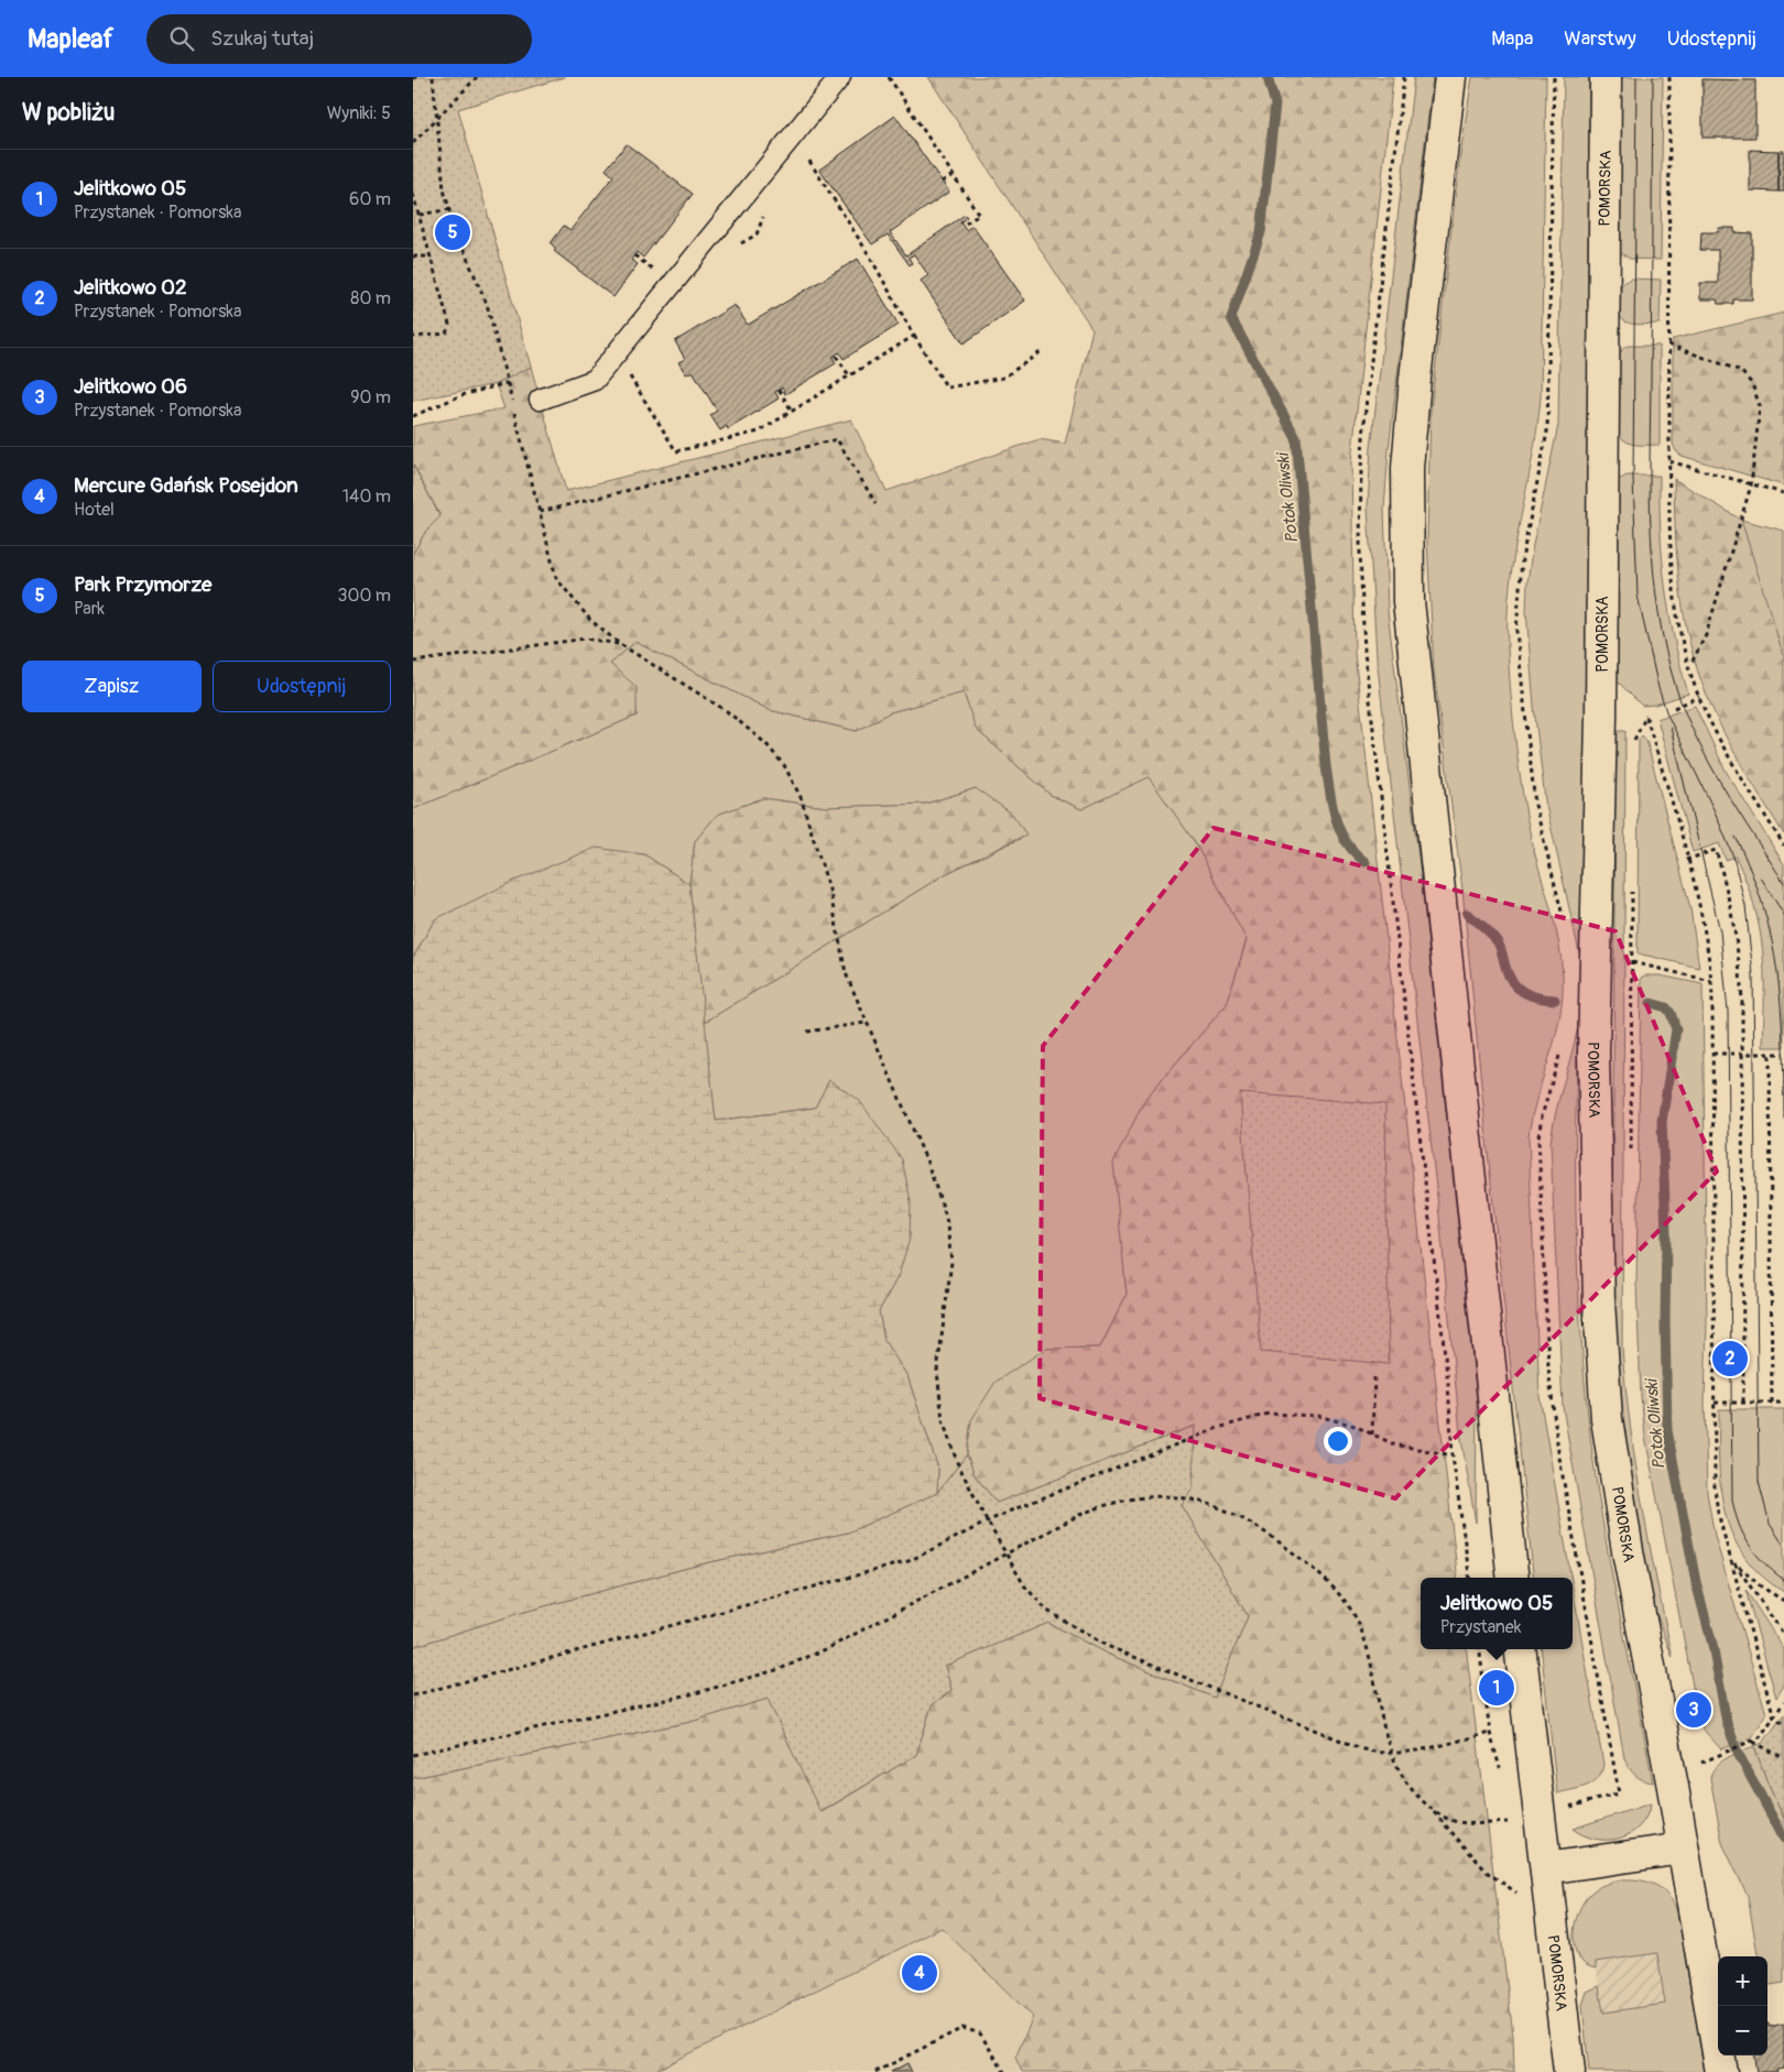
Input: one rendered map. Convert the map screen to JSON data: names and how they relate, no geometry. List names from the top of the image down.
{
  "streets": {
    "street": ["POMORSKA"]
  },
  "water": ["Potok Oliwski"],
  "page": {
    "header": "Mapleaf",
    "search": "Szukaj tutaj",
    "nav": ["Mapa", "Warstwy", "Udostępnij"],
    "heading": ["W pobliżu", "Wyniki: 5"],
    "list": [
      {
        "mark": "1",
        "name": "Jelitkowo 05",
        "note": "Przystanek · Pomorska",
        "value": "60 m"
      },
      {
        "mark": "2",
        "name": "Jelitkowo 02",
        "note": "Przystanek · Pomorska",
        "value": "80 m"
      },
      {
        "mark": "3",
        "name": "Jelitkowo 06",
        "note": "Przystanek · Pomorska",
        "value": "90 m"
      },
      {
        "mark": "4",
        "name": "Mercure Gdańsk Posejdon",
        "note": "Hotel",
        "value": "140 m"
      },
      {
        "mark": "5",
        "name": "Park Przymorze",
        "note": "Park",
        "value": "300 m"
      }
    ],
    "pins": [
      "5",
      "2",
      "1",
      "3",
      "4"
    ],
    "buttons": ["Zapisz", "Udostępnij"],
    "popup": ["Jelitkowo 05", "Przystanek"],
    "map_buttons": ["+", "−"]
  }
}
